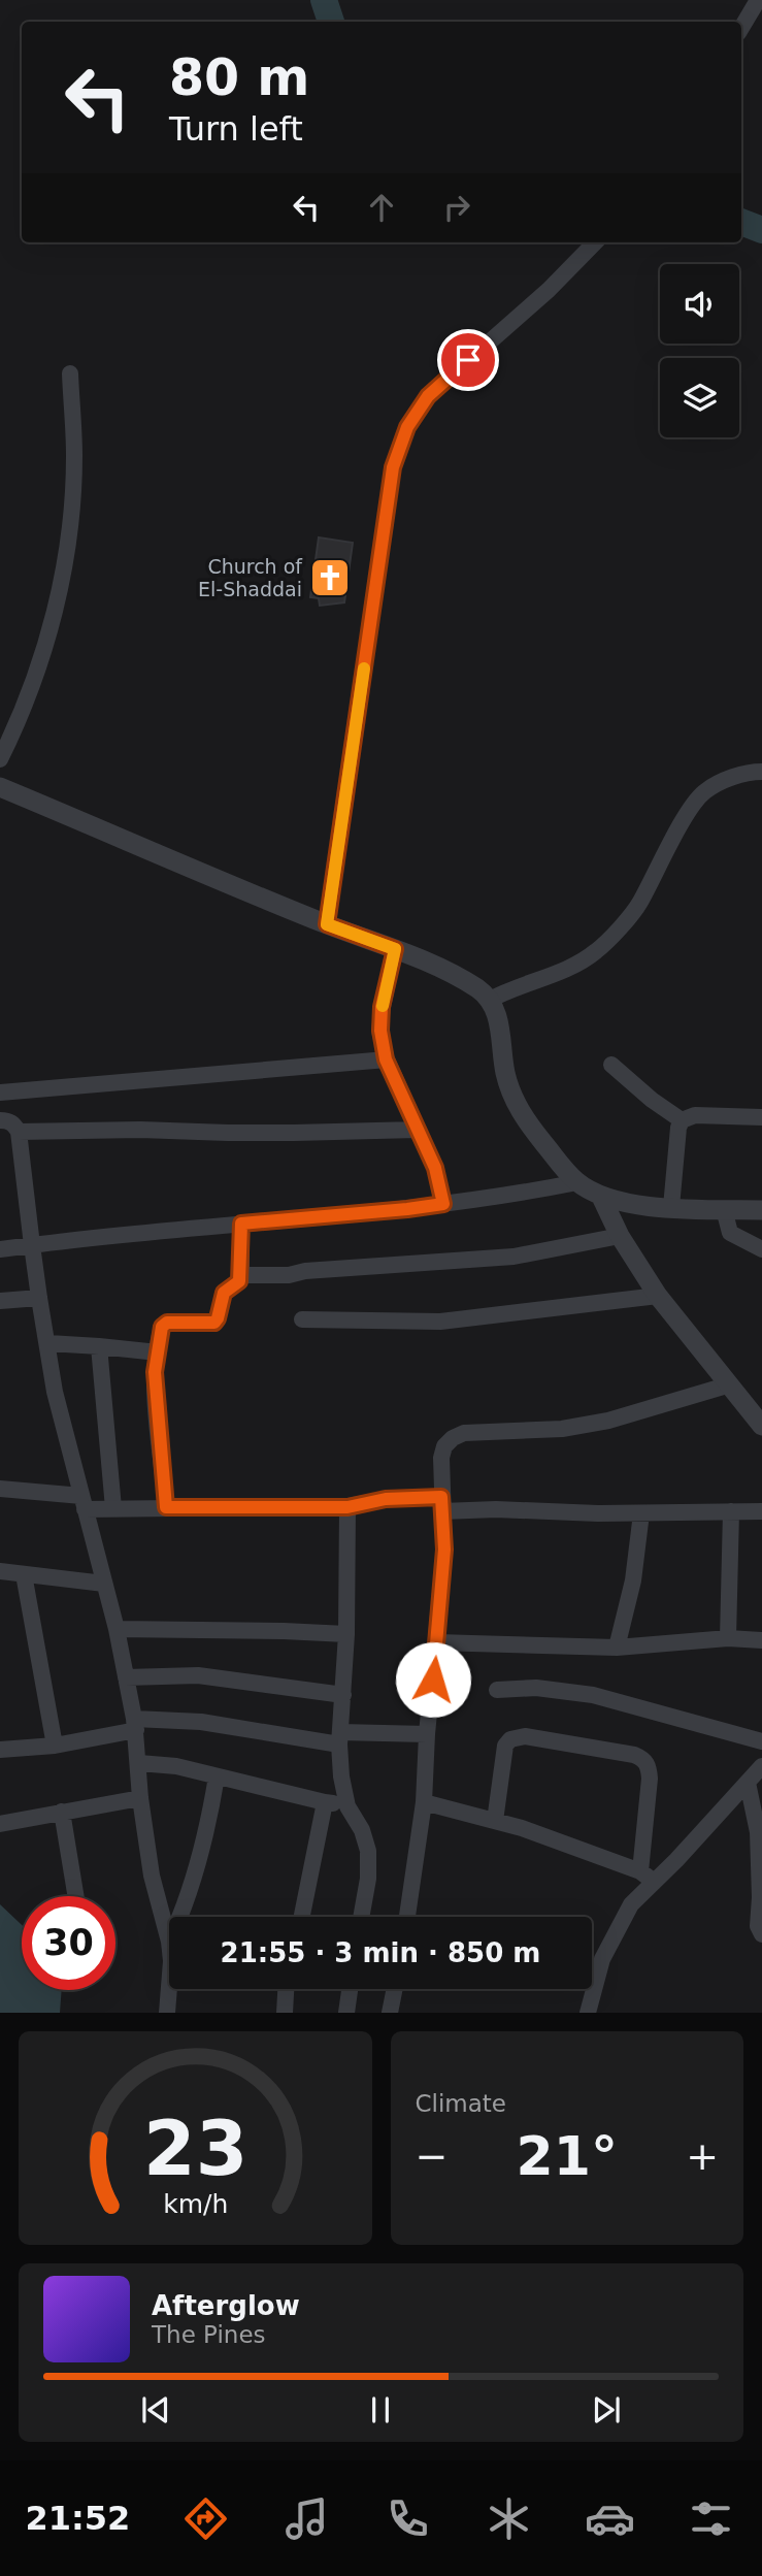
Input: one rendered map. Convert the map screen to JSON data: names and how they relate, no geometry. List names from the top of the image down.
{
  "places": {
    "church": ["Church of El-Shaddai"]
  },
  "page": {
    "turn": ["80 m", "Turn left"],
    "limit": "30",
    "trip": "21:55 · 3 min · 850 m",
    "tile": "Climate",
    "heat": ["−", "21°", "+"],
    "song": ["Afterglow", "The Pines"],
    "tabs": "21:52",
    "gauge": ["23", "km/h"]
  }
}
